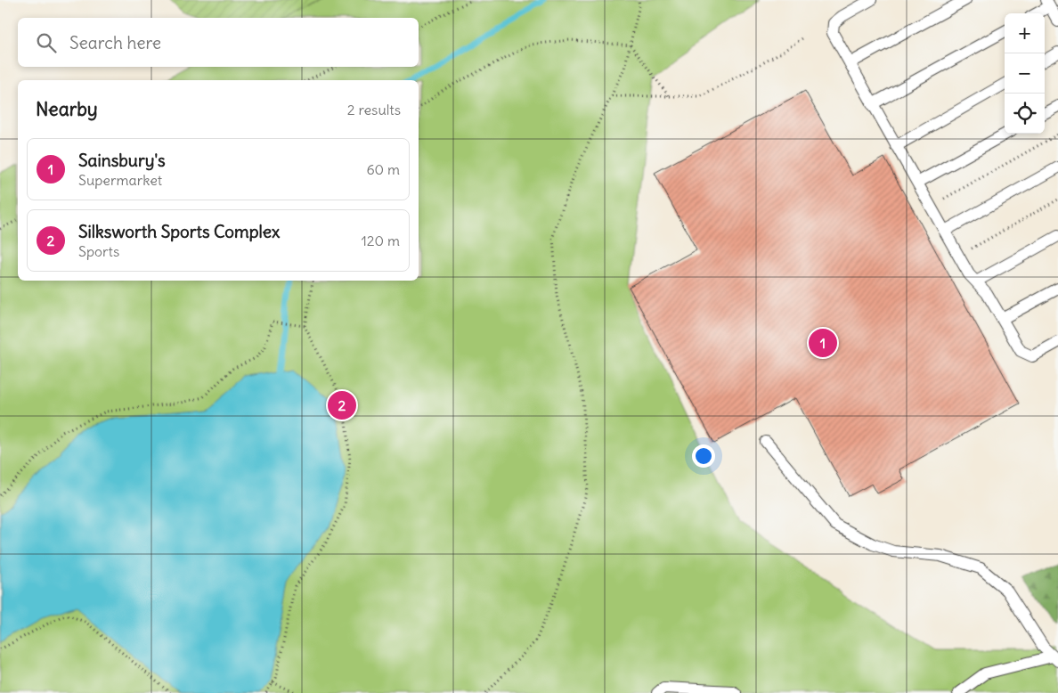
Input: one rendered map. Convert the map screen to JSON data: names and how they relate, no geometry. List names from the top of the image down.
{
  "page": {
    "map_buttons": ["+", "−"],
    "search": "Search here",
    "heading": ["Nearby", "2 results"],
    "list": [
      {
        "mark": "1",
        "name": "Sainsbury's",
        "note": "Supermarket",
        "value": "60 m"
      },
      {
        "mark": "2",
        "name": "Silksworth Sports Complex",
        "note": "Sports",
        "value": "120 m"
      }
    ],
    "pins": ["1", "2"]
  }
}
